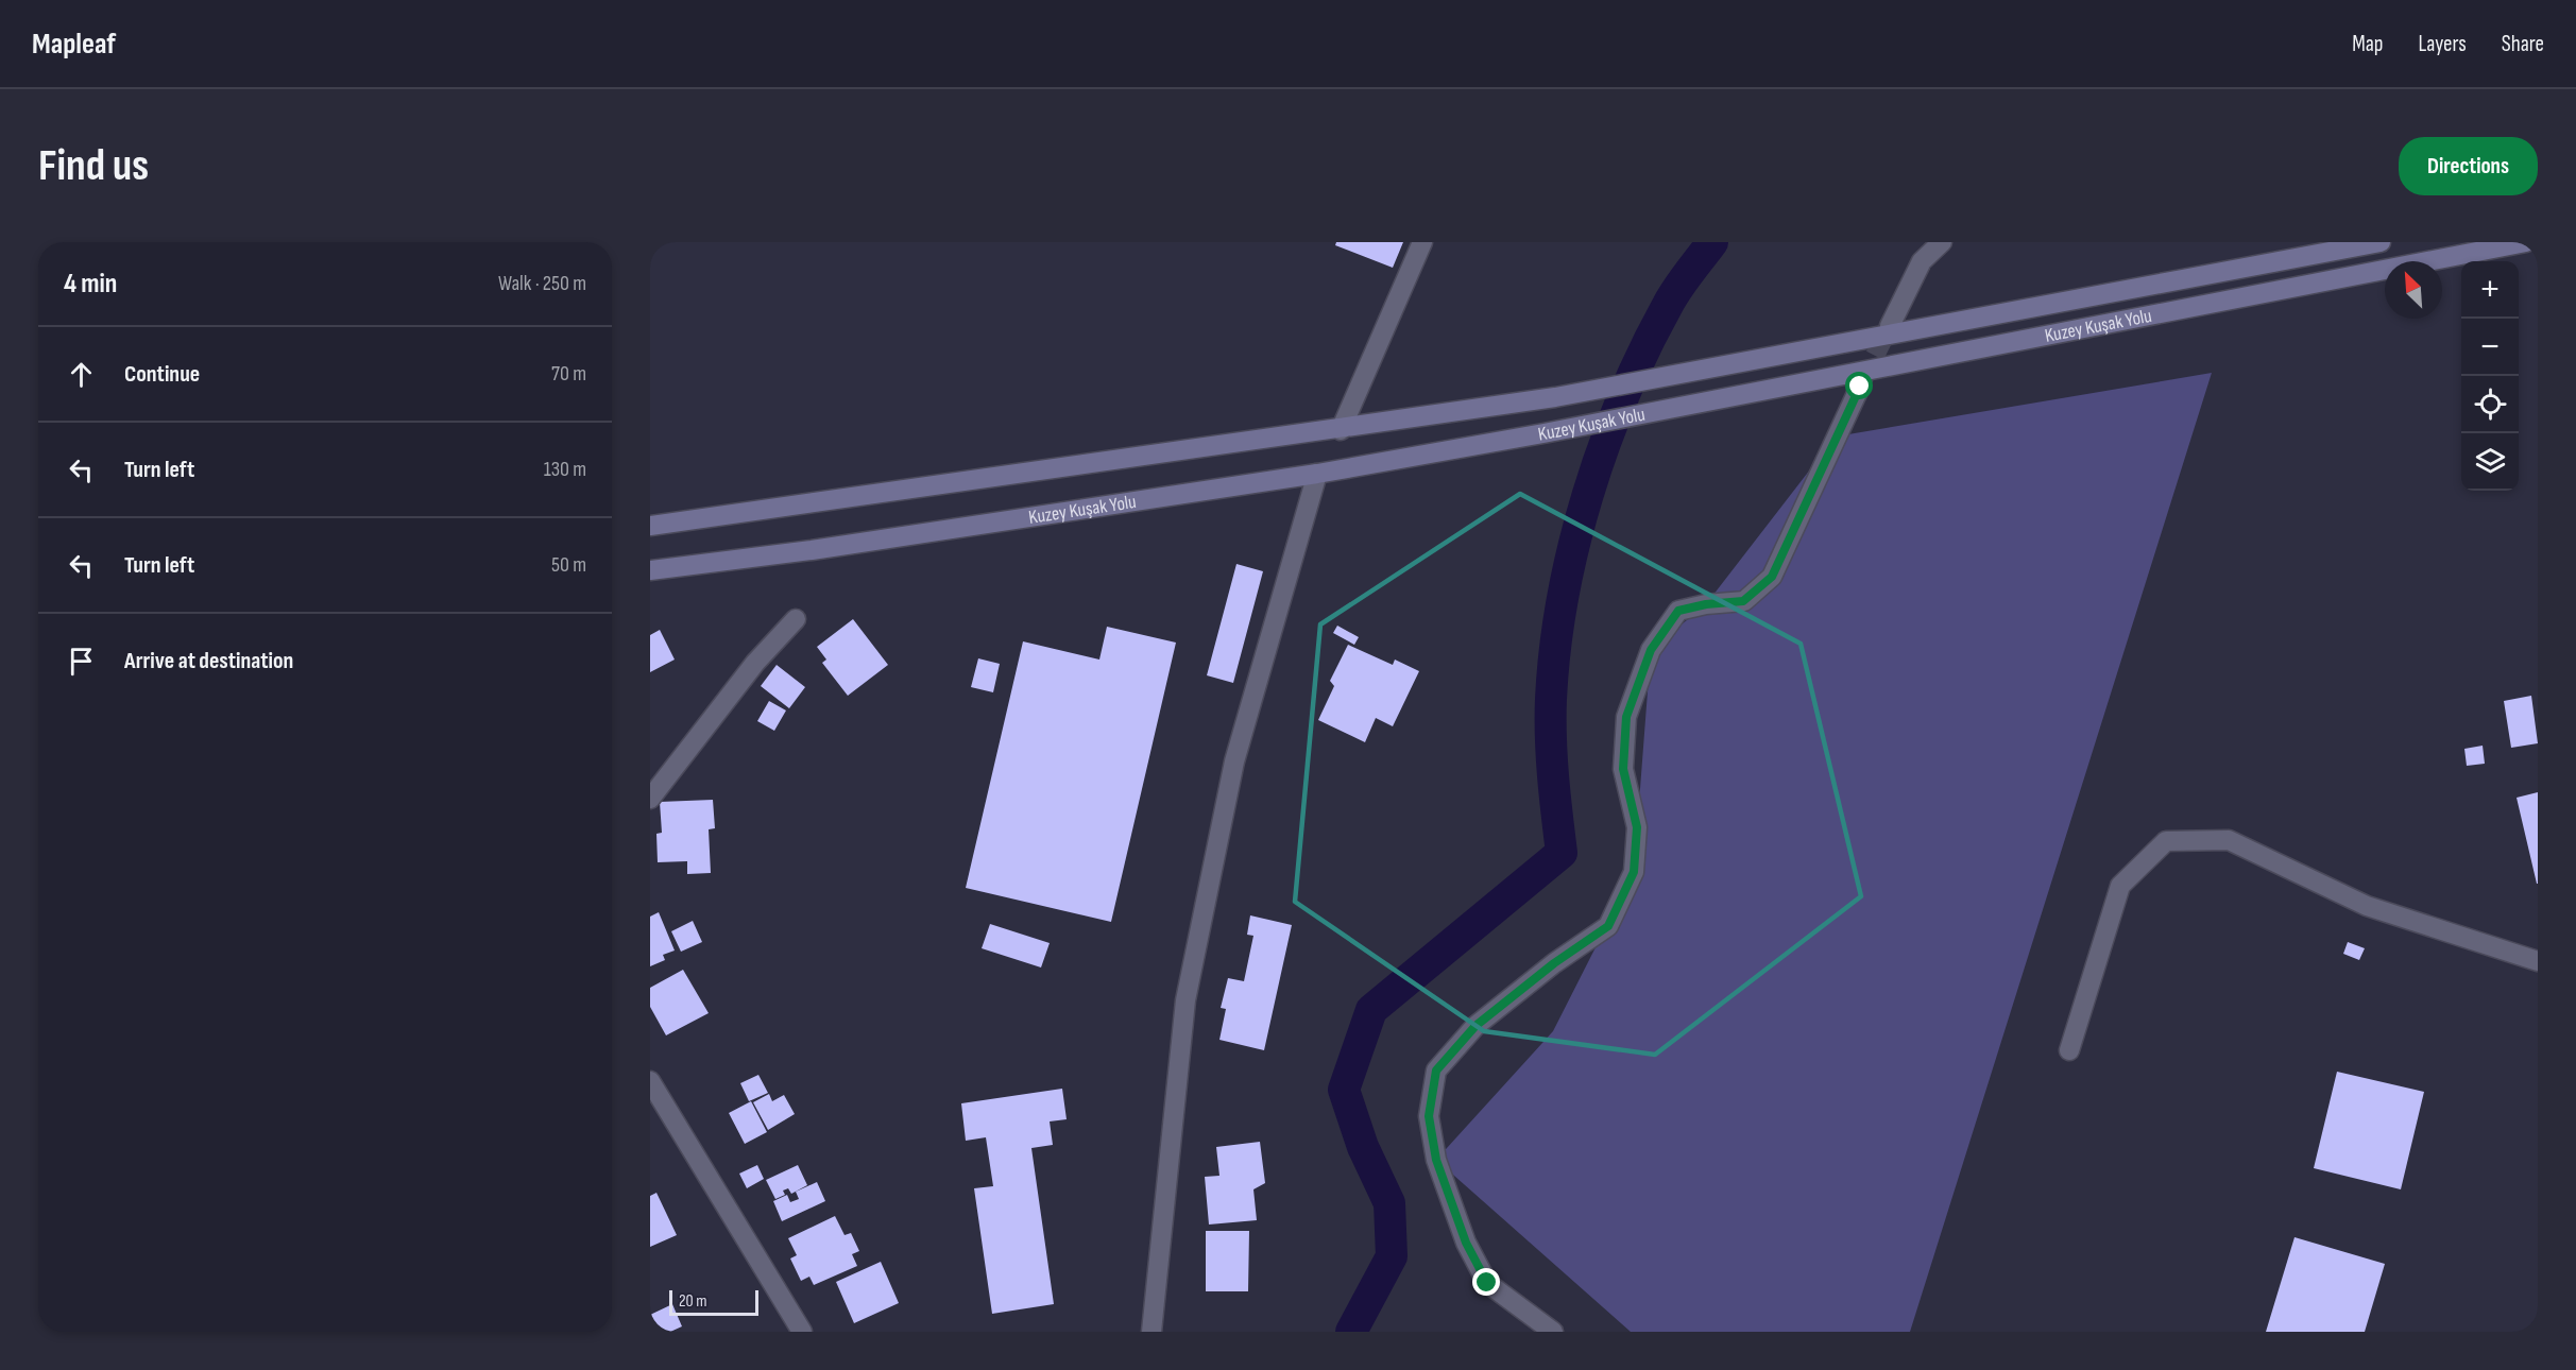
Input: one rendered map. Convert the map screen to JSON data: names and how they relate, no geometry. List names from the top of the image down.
{
  "streets": {
    "main road": ["Kuzey Kuşak Yolu"]
  },
  "scale_bar": "20 m",
  "north": "top left",
  "page": {
    "header": "Mapleaf",
    "nav": ["Map", "Layers", "Share"],
    "buttons": "Directions",
    "title": "Find us",
    "heading": ["4 min", "Walk · 250 m"],
    "map_buttons": ["+", "−"],
    "list": [
      ["Continue", "70 m"],
      ["Turn left", "130 m"],
      ["Turn left", "50 m"],
      "Arrive at destination"
    ],
    "scale": "20 m"
  }
}
